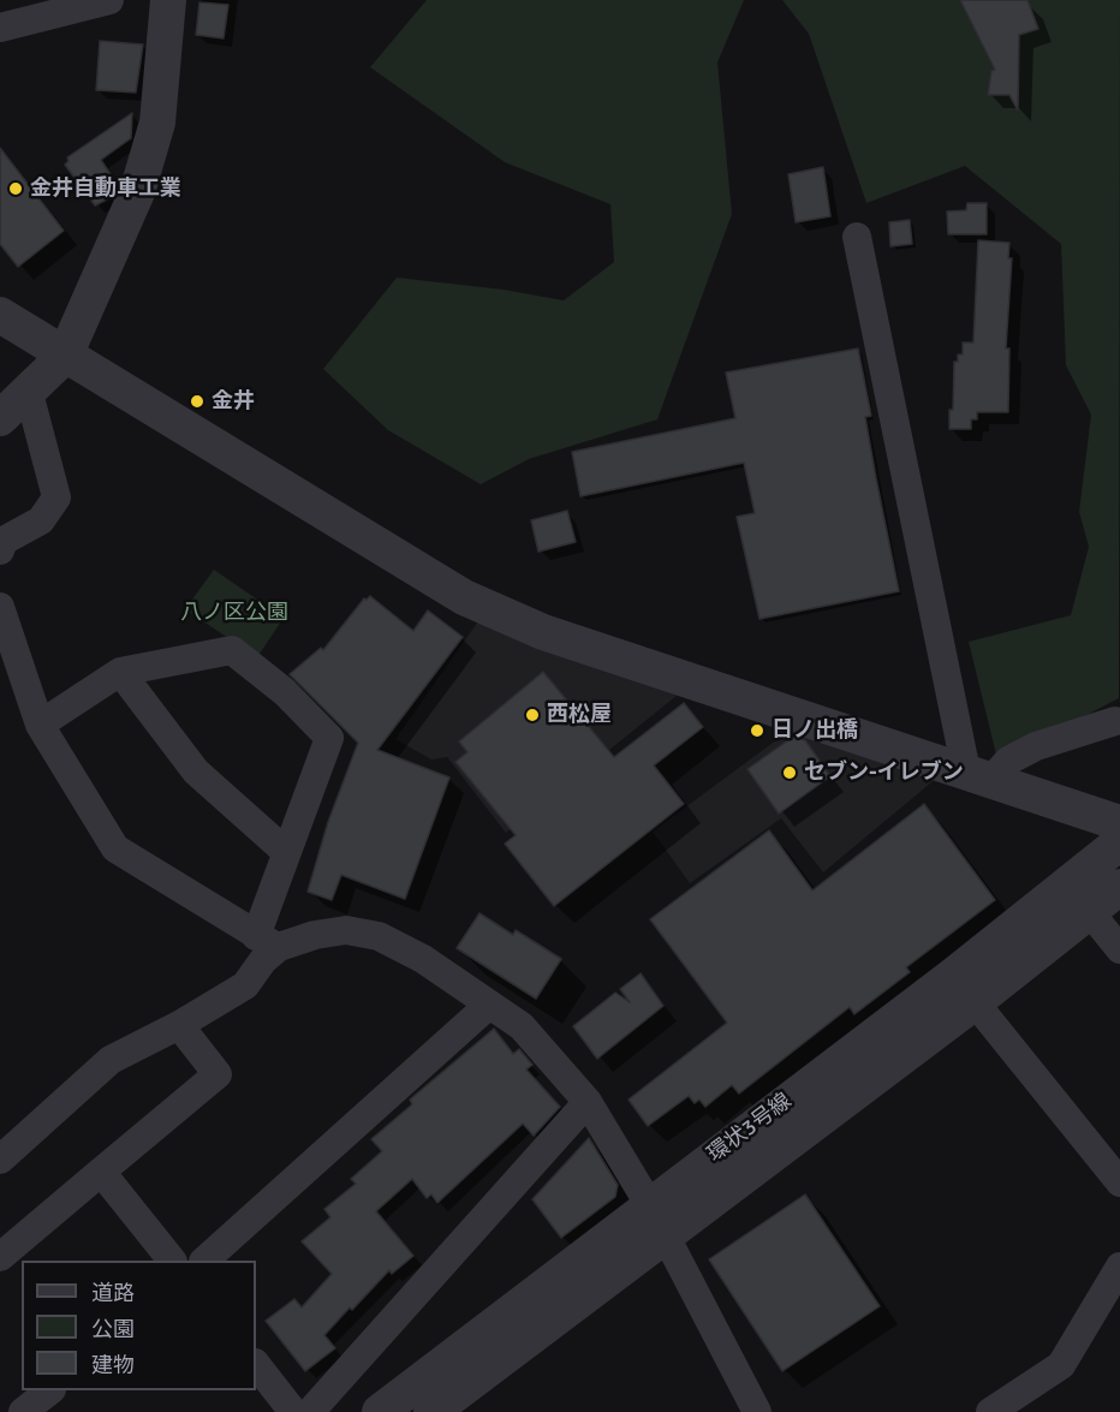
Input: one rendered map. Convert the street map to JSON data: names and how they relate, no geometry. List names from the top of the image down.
{
  "streets": {
    "street": ["環状3号線"]
  },
  "parks": ["八ノ区公園"],
  "places": [
    "金井自動車工業",
    "金井",
    "西松屋",
    "日ノ出橋",
    "セブン-イレブン"
  ],
  "legend": ["道路", "公園", "建物"]
}
